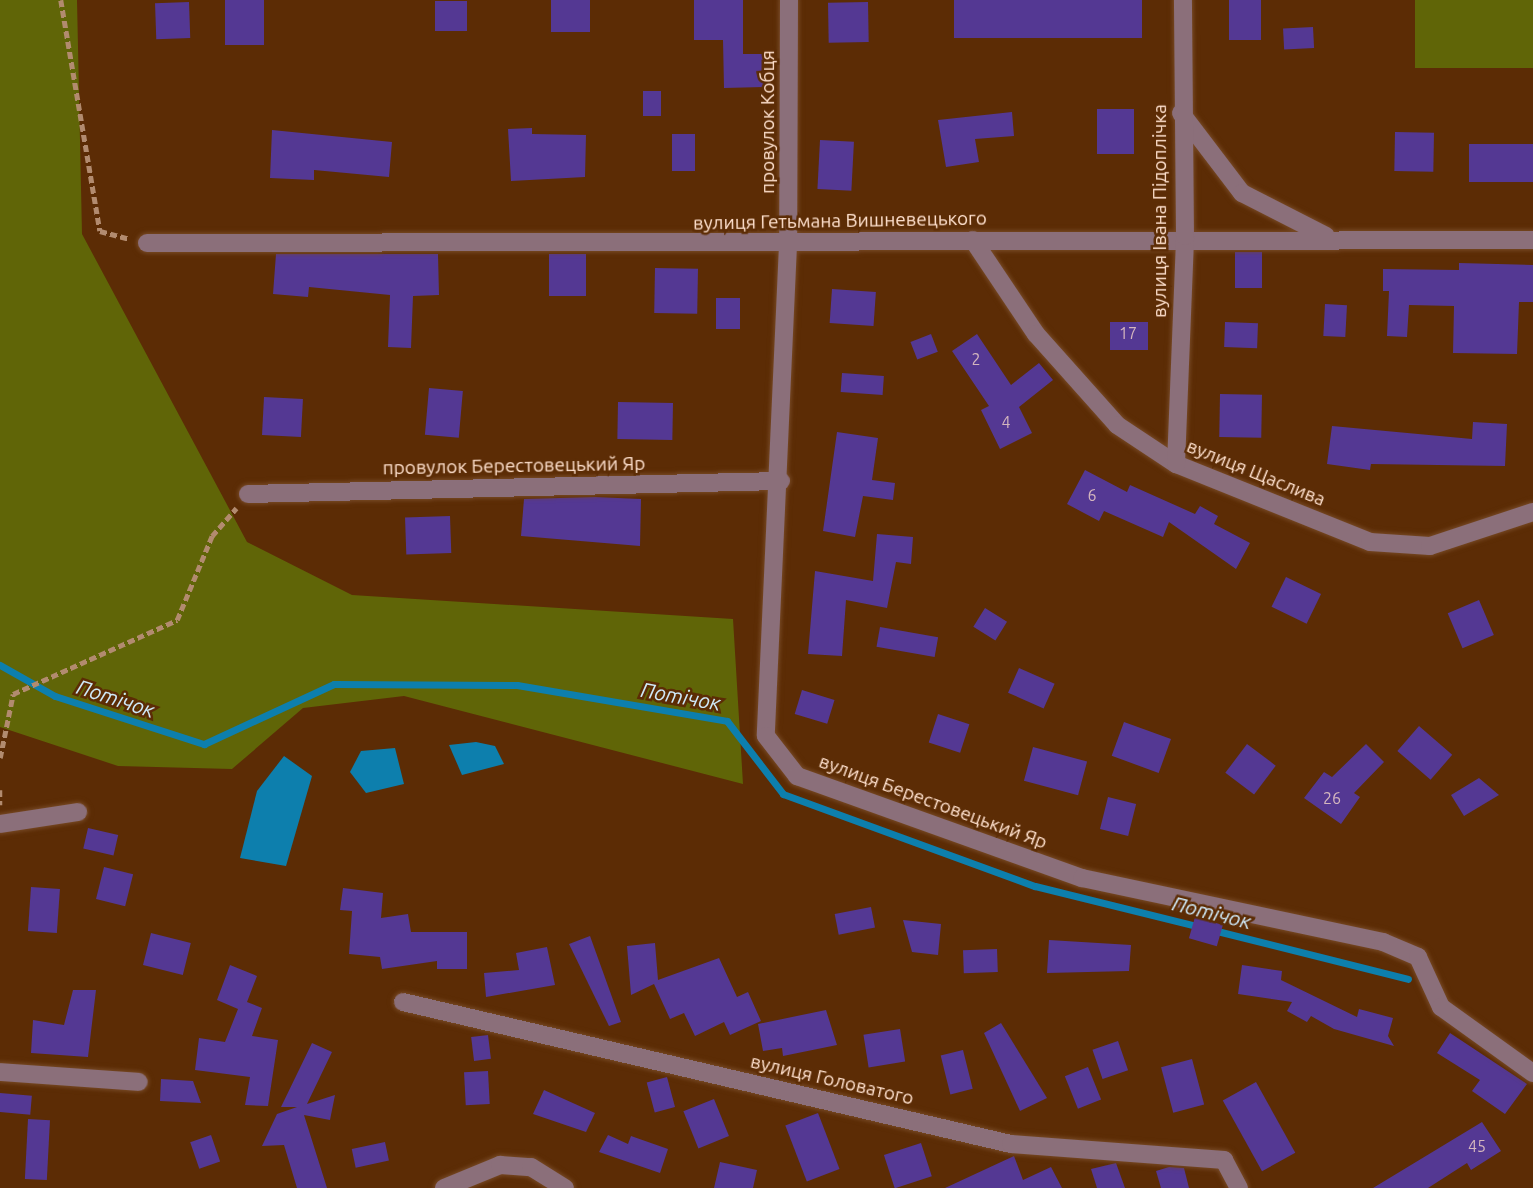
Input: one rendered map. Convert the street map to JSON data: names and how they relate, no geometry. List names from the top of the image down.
{
  "streets": {
    "street": [
      "провулок Кобця",
      "вулиця Івана Підоплічка",
      "вулиця Гетьмана Вишневецького",
      "провулок Берестовецький Яр",
      "вулиця Щаслива",
      "вулиця Берестовецький Яр",
      "вулиця Головатого"
    ]
  },
  "crossings": [
    ["провулок Кобця", "вулиця Гетьмана Вишневецького"],
    ["провулок Кобця", "вулиця Берестовецький Яр"],
    ["вулиця Івана Підоплічка", "вулиця Гетьмана Вишневецького"],
    ["вулиця Івана Підоплічка", "вулиця Щаслива"],
    ["вулиця Гетьмана Вишневецького", "вулиця Щаслива"],
    ["вулиця Гетьмана Вишневецького", "вулиця Берестовецький Яр"],
    ["провулок Берестовецький Яр", "вулиця Берестовецький Яр"]
  ],
  "water": ["Потічок"],
  "house_numbers": [
    "17",
    "2",
    "4",
    "6",
    "26",
    "45"
  ]
}
